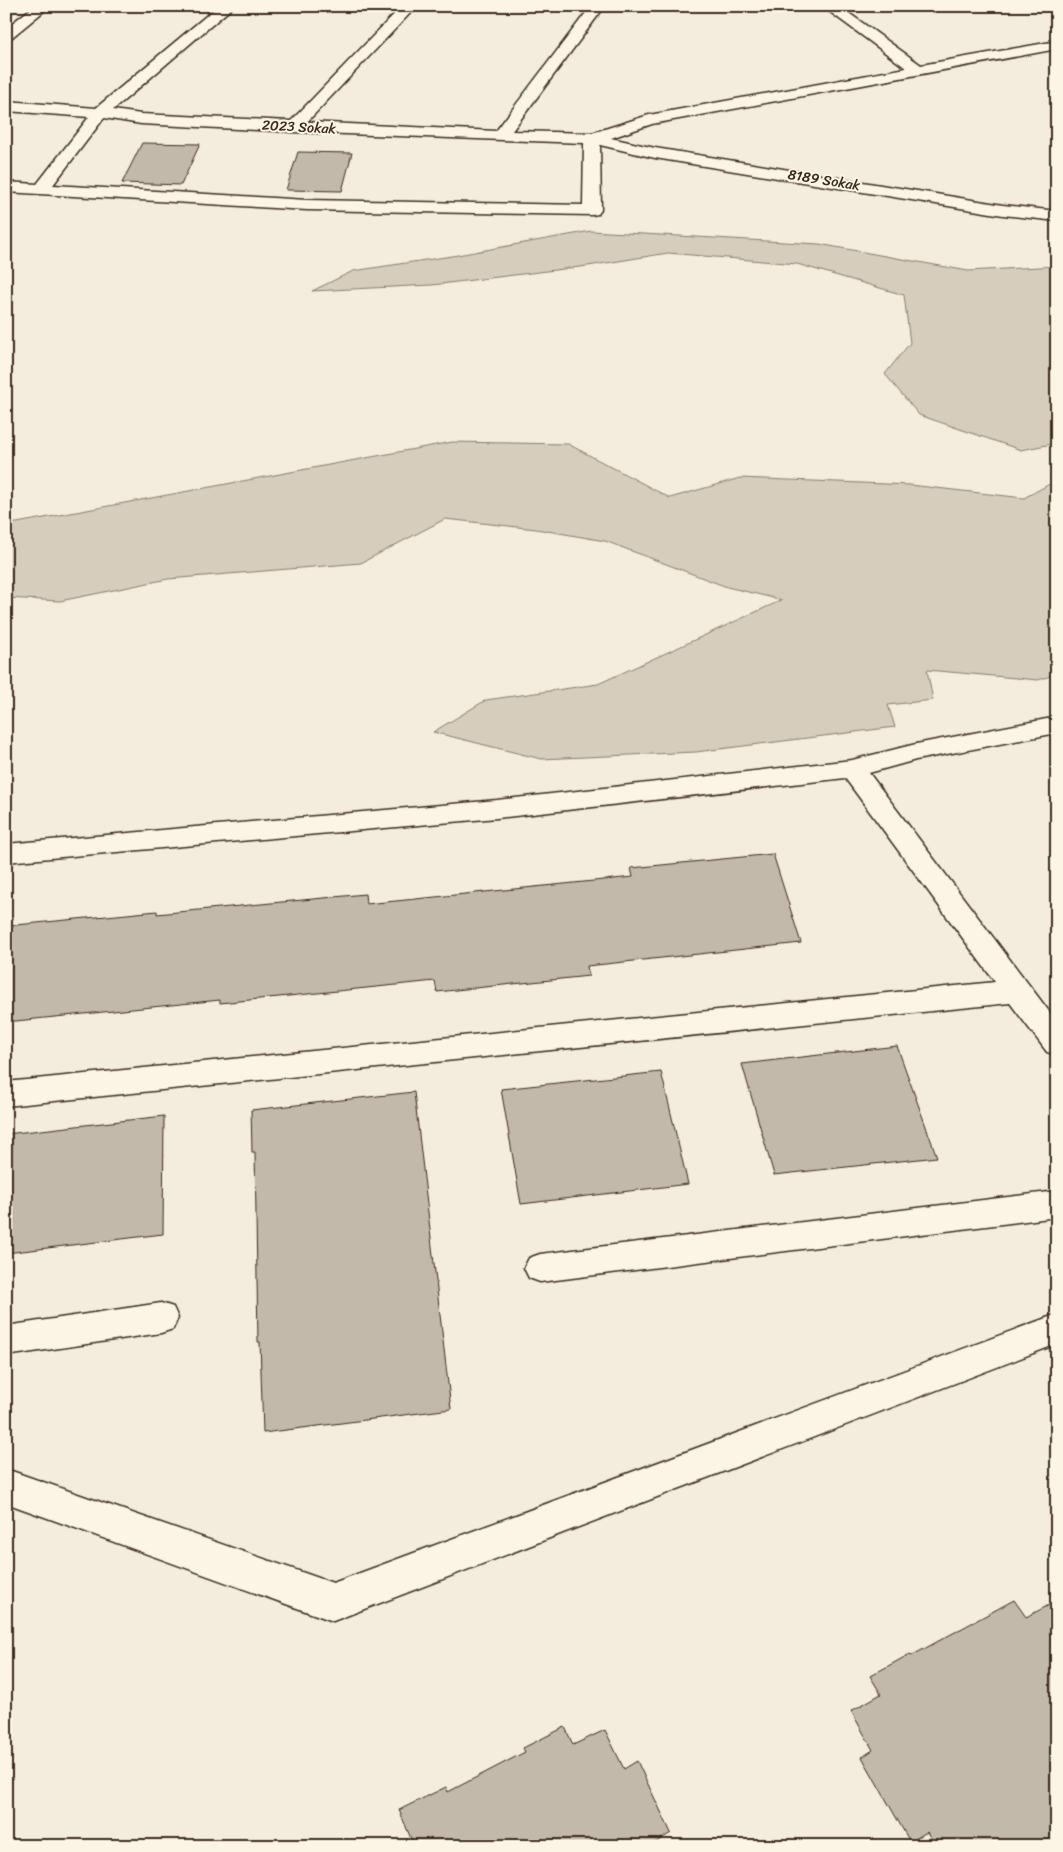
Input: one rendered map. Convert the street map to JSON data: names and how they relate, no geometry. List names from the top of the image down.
{
  "streets": {
    "street": ["2023 Sokak", "8189 Sokak"]
  },
  "crossings": [
    ["2023 Sokak", "8189 Sokak"]
  ]
}
